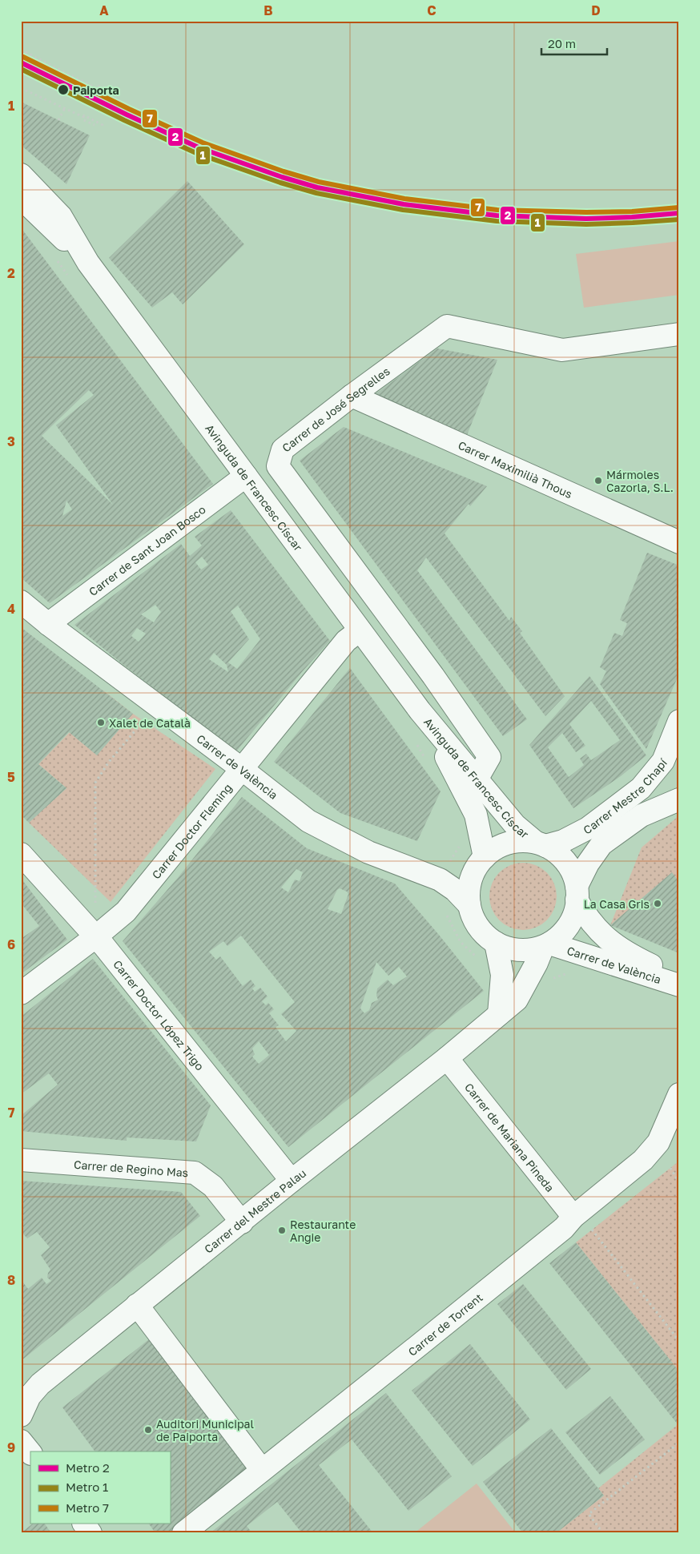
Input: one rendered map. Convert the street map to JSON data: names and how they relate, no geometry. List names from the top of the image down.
{
  "streets": {
    "street": [
      "Carrer de José Segrelles",
      "Carrer Maximilià Thous",
      "Avinguda de Francesc Císcar",
      "Carrer de Sant Joan Bosco",
      "Carrer de València",
      "Carrer Mestre Chapí",
      "Carrer Doctor Fleming",
      "Carrer Doctor López Trigo",
      "Carrer de Mariana Pineda",
      "Carrer de Regino Mas",
      "Carrer del Mestre Palau",
      "Carrer de Torrent"
    ]
  },
  "crossings": [
    ["Carrer de José Segrelles", "Carrer Maximilià Thous"],
    ["Carrer de José Segrelles", "Avinguda de Francesc Císcar"],
    ["Avinguda de Francesc Císcar", "Carrer de Sant Joan Bosco"],
    ["Avinguda de Francesc Císcar", "Carrer de València"],
    ["Avinguda de Francesc Císcar", "Carrer Mestre Chapí"],
    ["Avinguda de Francesc Císcar", "Carrer Doctor Fleming"],
    ["Avinguda de Francesc Císcar", "Carrer del Mestre Palau"],
    ["Carrer de Sant Joan Bosco", "Carrer de València"],
    ["Carrer de València", "Carrer Mestre Chapí"],
    ["Carrer de València", "Carrer Doctor Fleming"],
    ["Carrer de València", "Carrer del Mestre Palau"],
    ["Carrer Mestre Chapí", "Carrer del Mestre Palau"],
    ["Carrer Doctor Fleming", "Carrer Doctor López Trigo"],
    ["Carrer Doctor López Trigo", "Carrer del Mestre Palau"],
    ["Carrer de Mariana Pineda", "Carrer del Mestre Palau"],
    ["Carrer de Mariana Pineda", "Carrer de Torrent"],
    ["Carrer de Regino Mas", "Carrer del Mestre Palau"]
  ],
  "places": [
    "Paiporta",
    "Mármoles Cazorla, S.L.",
    "Xalet de Català",
    "La Casa Gris",
    "Restaurante Angie",
    "Auditori Municipal de Paiporta"
  ],
  "lines": ["metro line 7", "metro line 2", "metro line 1"],
  "legend": ["Metro 2", "Metro 1", "Metro 7"],
  "scale_bar": "20 m",
  "grid": {
    "columns": [
      "A",
      "B",
      "C",
      "D"
    ],
    "rows": [
      "1",
      "2",
      "3",
      "4",
      "5",
      "6",
      "7",
      "8",
      "9"
    ]
  }
}
